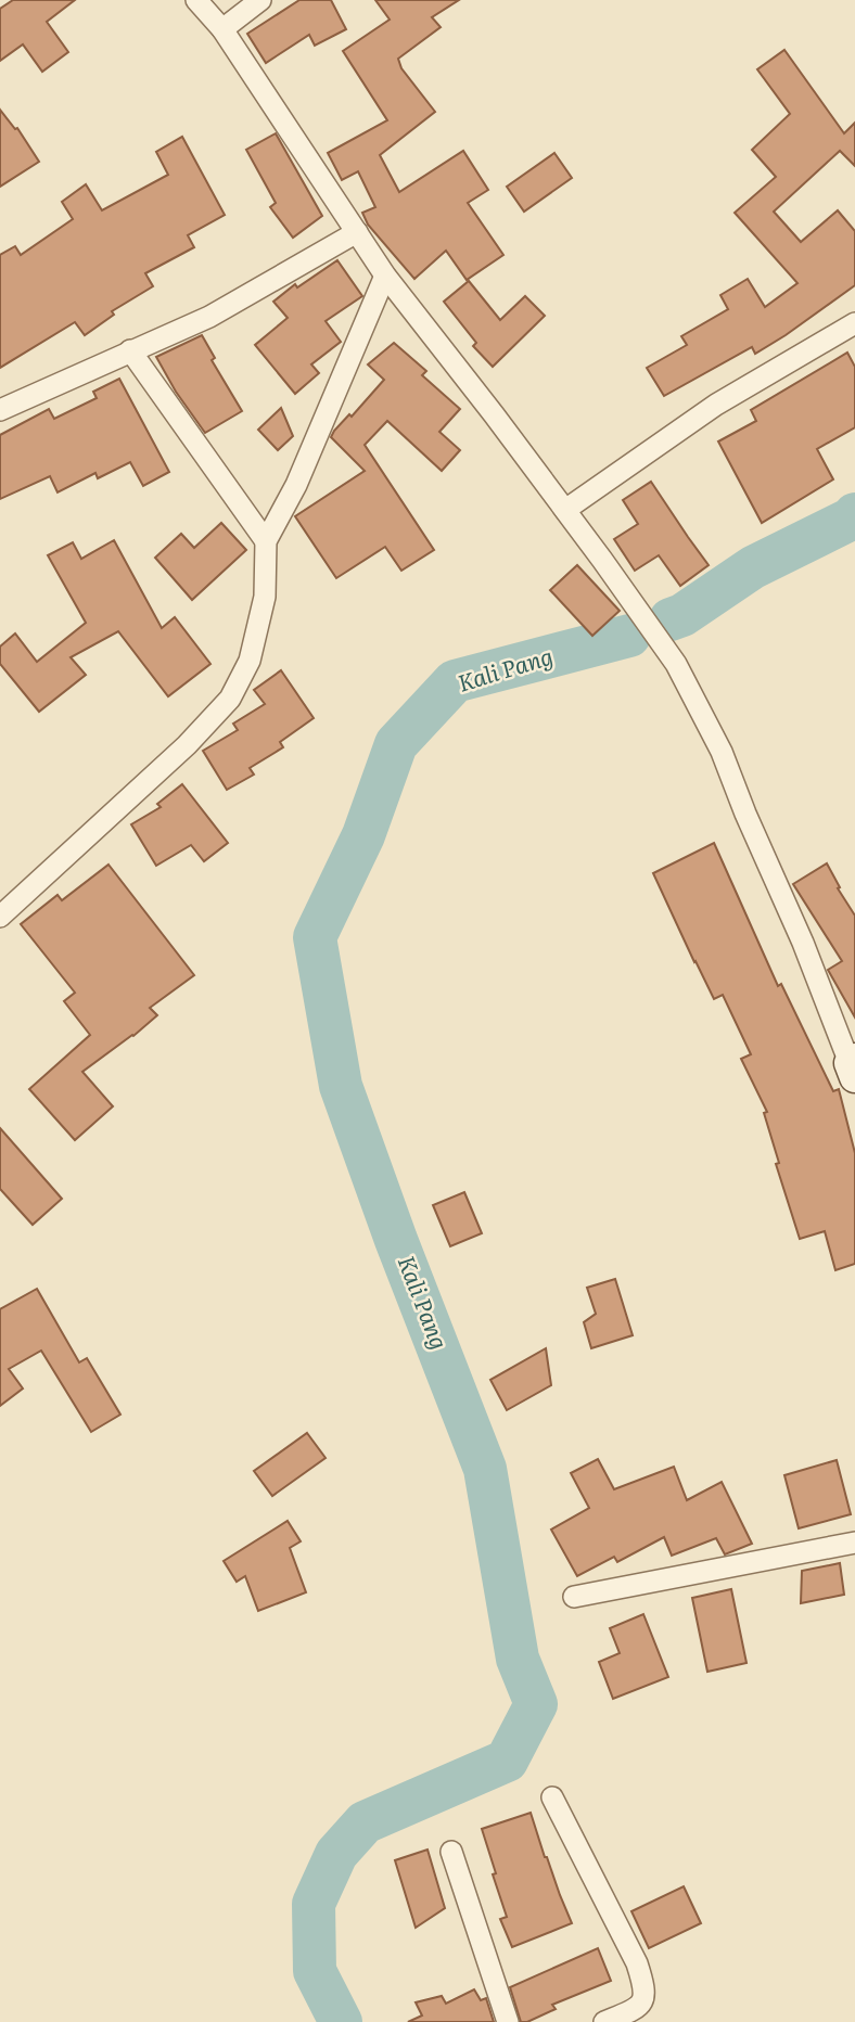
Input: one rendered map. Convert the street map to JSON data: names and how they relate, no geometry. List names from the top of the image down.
{
  "water": ["Kali Pang"]
}
